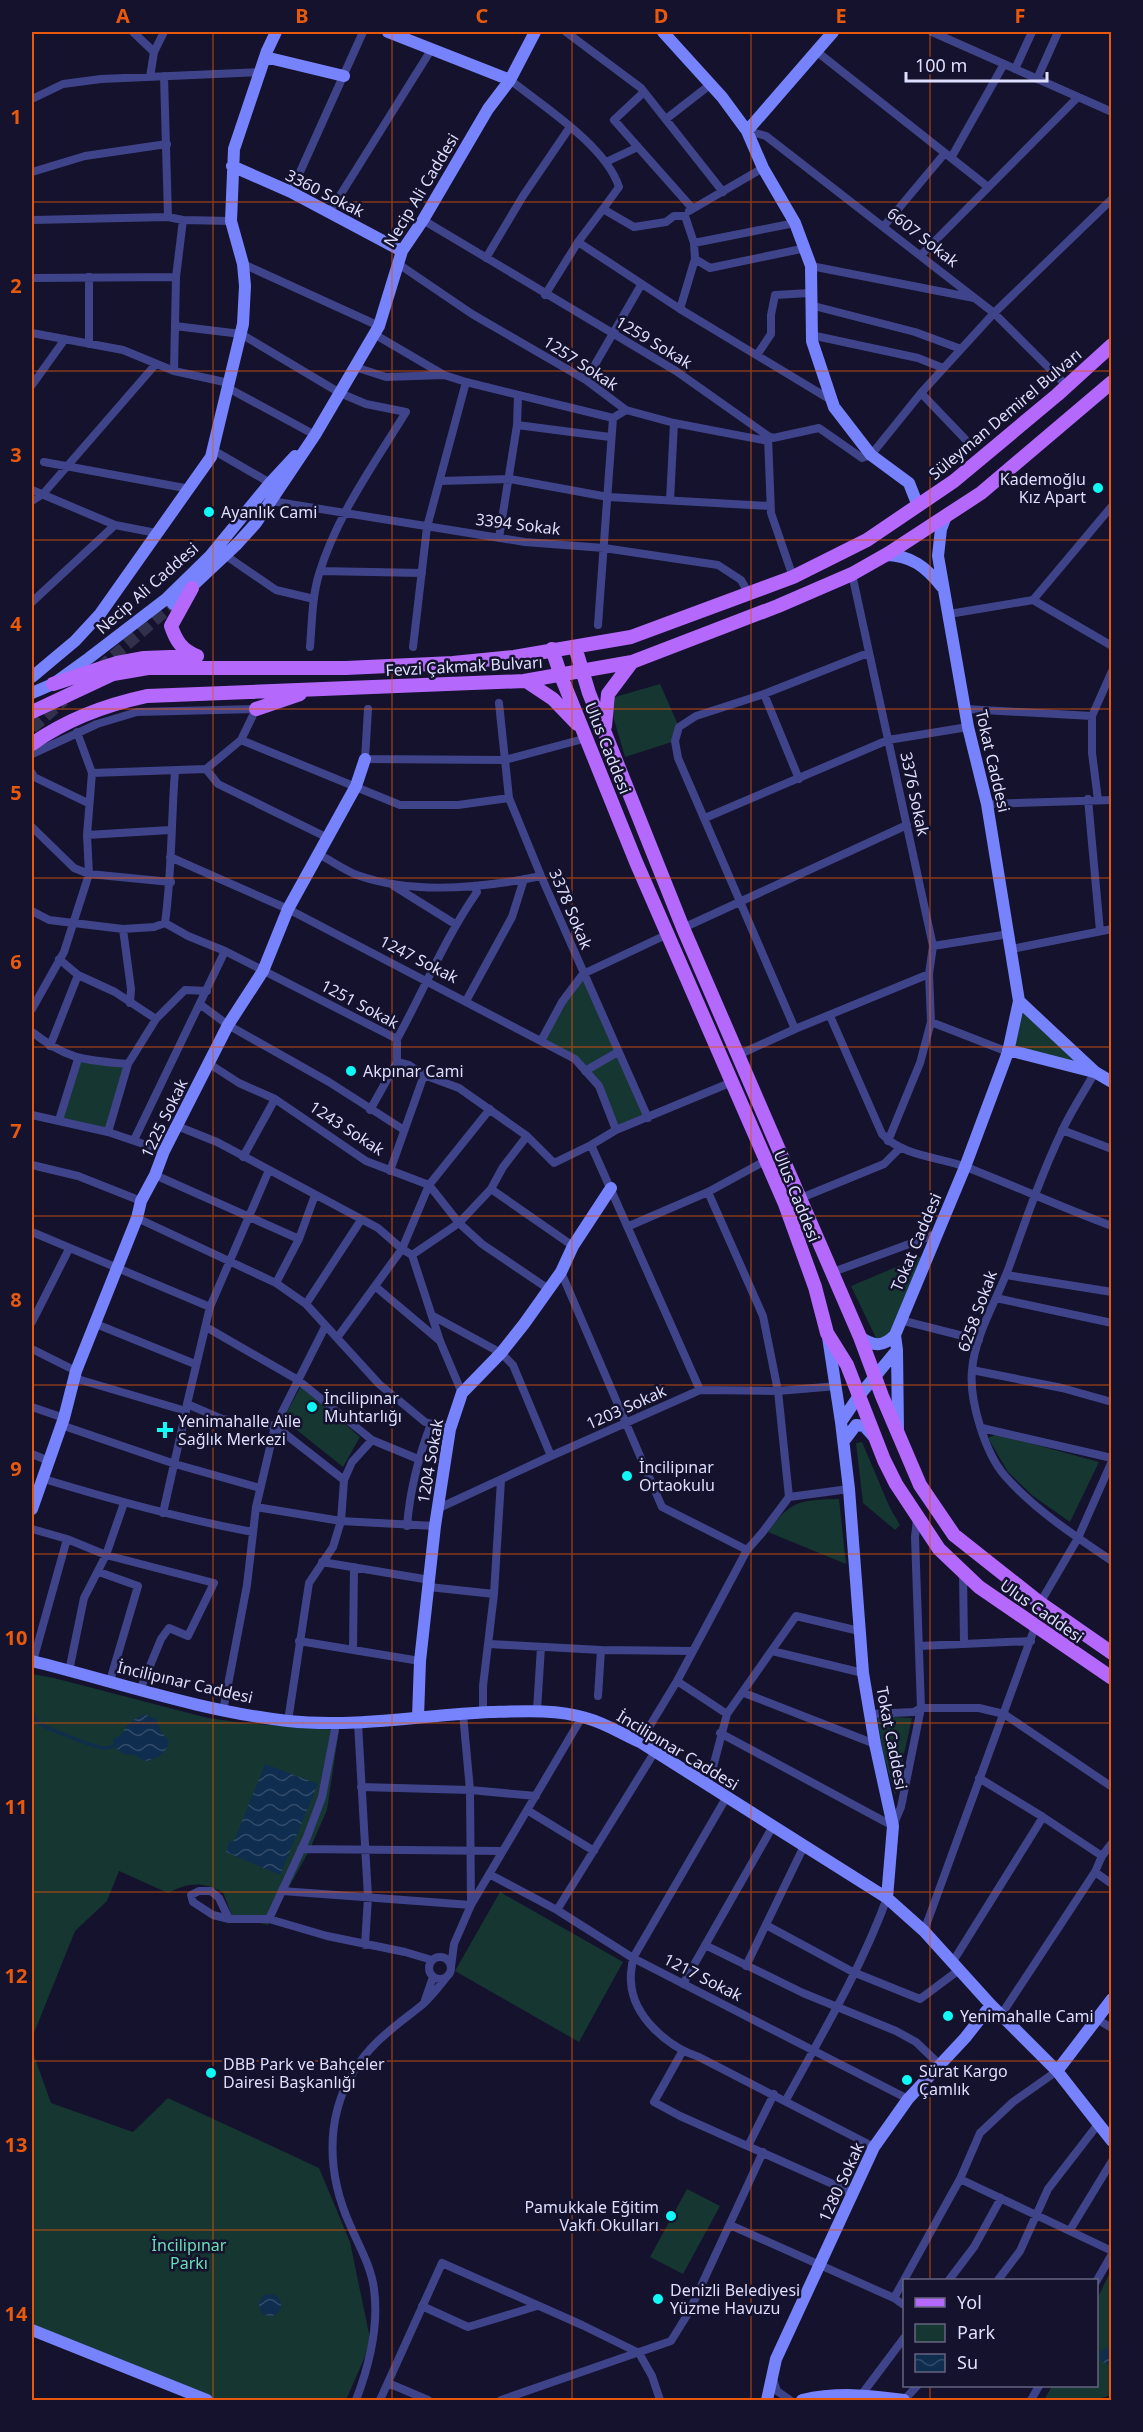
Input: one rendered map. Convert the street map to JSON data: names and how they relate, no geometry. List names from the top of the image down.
{
  "streets": {
    "main road": ["Süleyman Demirel Bulvarı", "Fevzi Çakmak Bulvarı", "Ulus Caddesi"],
    "street": [
      "Necip Ali Caddesi",
      "3360 Sokak",
      "6607 Sokak",
      "1259 Sokak",
      "1257 Sokak",
      "3394 Sokak",
      "Tokat Caddesi",
      "3376 Sokak",
      "3378 Sokak",
      "1247 Sokak",
      "1251 Sokak",
      "1225 Sokak",
      "1243 Sokak",
      "6258 Sokak",
      "1203 Sokak",
      "1204 Sokak",
      "İncilipınar Caddesi",
      "1217 Sokak",
      "1280 Sokak"
    ]
  },
  "crossings": [
    ["Necip Ali Caddesi", "3360 Sokak"],
    ["Necip Ali Caddesi", "1259 Sokak"],
    ["Necip Ali Caddesi", "1257 Sokak"],
    ["Necip Ali Caddesi", "3394 Sokak"],
    ["6607 Sokak", "Süleyman Demirel Bulvarı"],
    ["1259 Sokak", "1257 Sokak"],
    ["Süleyman Demirel Bulvarı", "Fevzi Çakmak Bulvarı"],
    ["3394 Sokak", "Fevzi Çakmak Bulvarı"],
    ["Fevzi Çakmak Bulvarı", "Ulus Caddesi"],
    ["Fevzi Çakmak Bulvarı", "Tokat Caddesi"],
    ["Fevzi Çakmak Bulvarı", "3376 Sokak"],
    ["Ulus Caddesi", "Tokat Caddesi"],
    ["Tokat Caddesi", "1203 Sokak"],
    ["Tokat Caddesi", "İncilipınar Caddesi"],
    ["1247 Sokak", "1225 Sokak"],
    ["1251 Sokak", "1225 Sokak"],
    ["1225 Sokak", "1243 Sokak"],
    ["1203 Sokak", "1204 Sokak"],
    ["1204 Sokak", "İncilipınar Caddesi"],
    ["İncilipınar Caddesi", "1280 Sokak"],
    ["1217 Sokak", "1280 Sokak"]
  ],
  "parks": ["İncilipınar Parkı"],
  "places": {
    "other": [
      "Kademoğlu Kız Apart",
      "Ayanlık Cami",
      "Akpınar Cami",
      "İncilipınar Muhtarlığı",
      "İncilipınar Ortaokulu",
      "Yenimahalle Cami",
      "DBB Park ve Bahçeler Dairesi Başkanlığı",
      "Sürat Kargo Çamlık",
      "Pamukkale Eğitim Vakfı Okulları",
      "Denizli Belediyesi Yüzme Havuzu"
    ],
    "health": ["Yenimahalle Aile Sağlık Merkezi"]
  },
  "legend": ["Yol", "Park", "Su"],
  "scale_bar": "100 m",
  "grid": {
    "columns": [
      "A",
      "B",
      "C",
      "D",
      "E",
      "F"
    ],
    "rows": [
      "1",
      "2",
      "3",
      "4",
      "5",
      "6",
      "7",
      "8",
      "9",
      "10",
      "11",
      "12",
      "13",
      "14"
    ]
  }
}
